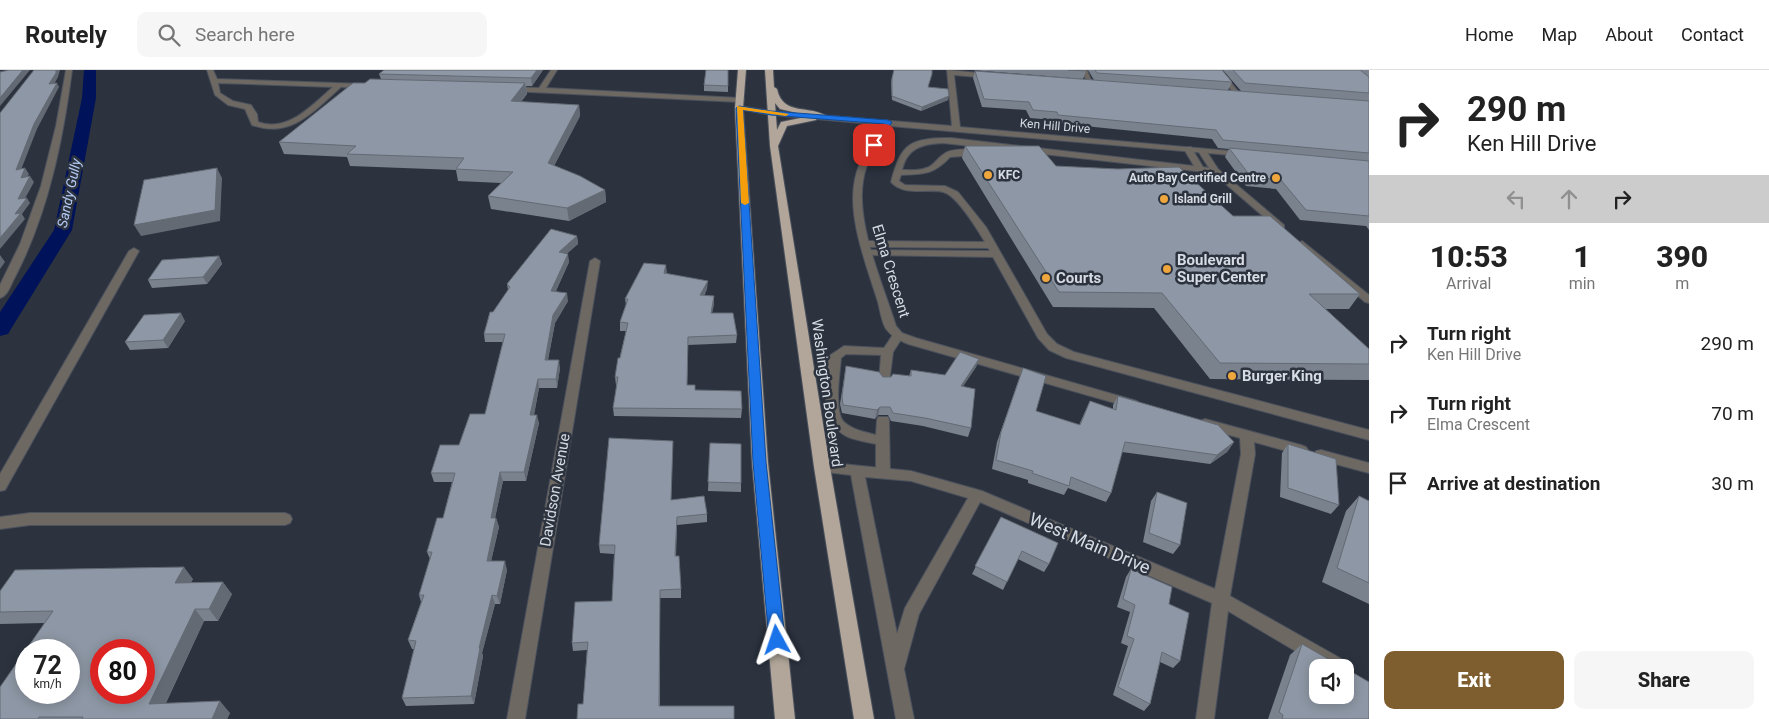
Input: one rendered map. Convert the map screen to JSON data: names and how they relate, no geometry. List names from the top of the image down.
{
  "streets": {
    "highway": ["Washington Boulevard"],
    "street": [
      "Ken Hill Drive",
      "Elma Crescent",
      "Davidson Avenue",
      "West Main Drive"
    ]
  },
  "crossings": [
    ["Ken Hill Drive", "Elma Crescent"],
    ["Ken Hill Drive", "Washington Boulevard"],
    ["Washington Boulevard", "West Main Drive"]
  ],
  "water": ["Sandy Gully"],
  "places": [
    "KFC",
    "Auto Bay Certified Centre",
    "Island Grill",
    "Boulevard Super Center",
    "Courts",
    "Burger King"
  ],
  "page": {
    "header": "Routely",
    "search": "Search here",
    "nav": [
      "Home",
      "Map",
      "About",
      "Contact"
    ],
    "turn": ["290 m", "Ken Hill Drive"],
    "eta": [
      "10:53",
      "Arrival",
      "1",
      "min",
      "390",
      "m"
    ],
    "list": [
      {
        "name": "Turn right",
        "note": "Ken Hill Drive",
        "value": "290 m"
      },
      {
        "name": "Turn right",
        "note": "Elma Crescent",
        "value": "70 m"
      },
      {
        "name": "Arrive at destination",
        "value": "30 m"
      }
    ],
    "speed": "72 km/h",
    "limit": "80",
    "buttons": ["Exit", "Share"]
  }
}
